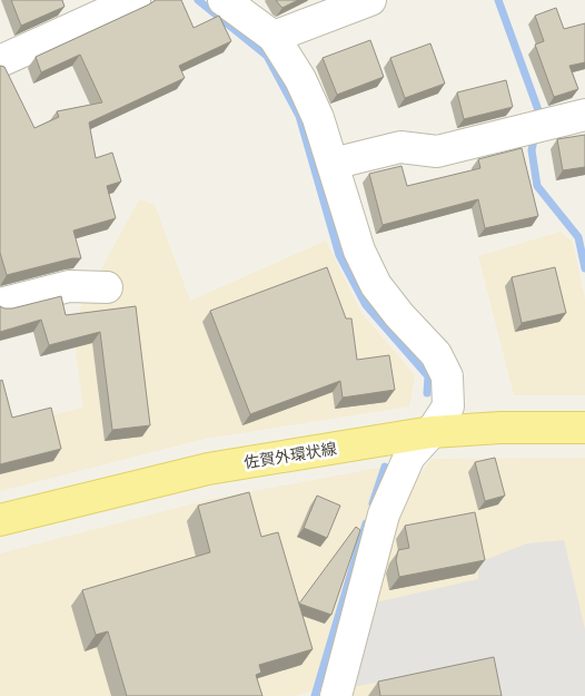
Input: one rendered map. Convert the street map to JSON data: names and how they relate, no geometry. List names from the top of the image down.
{
  "streets": {
    "main road": ["佐賀外環状線"]
  }
}
